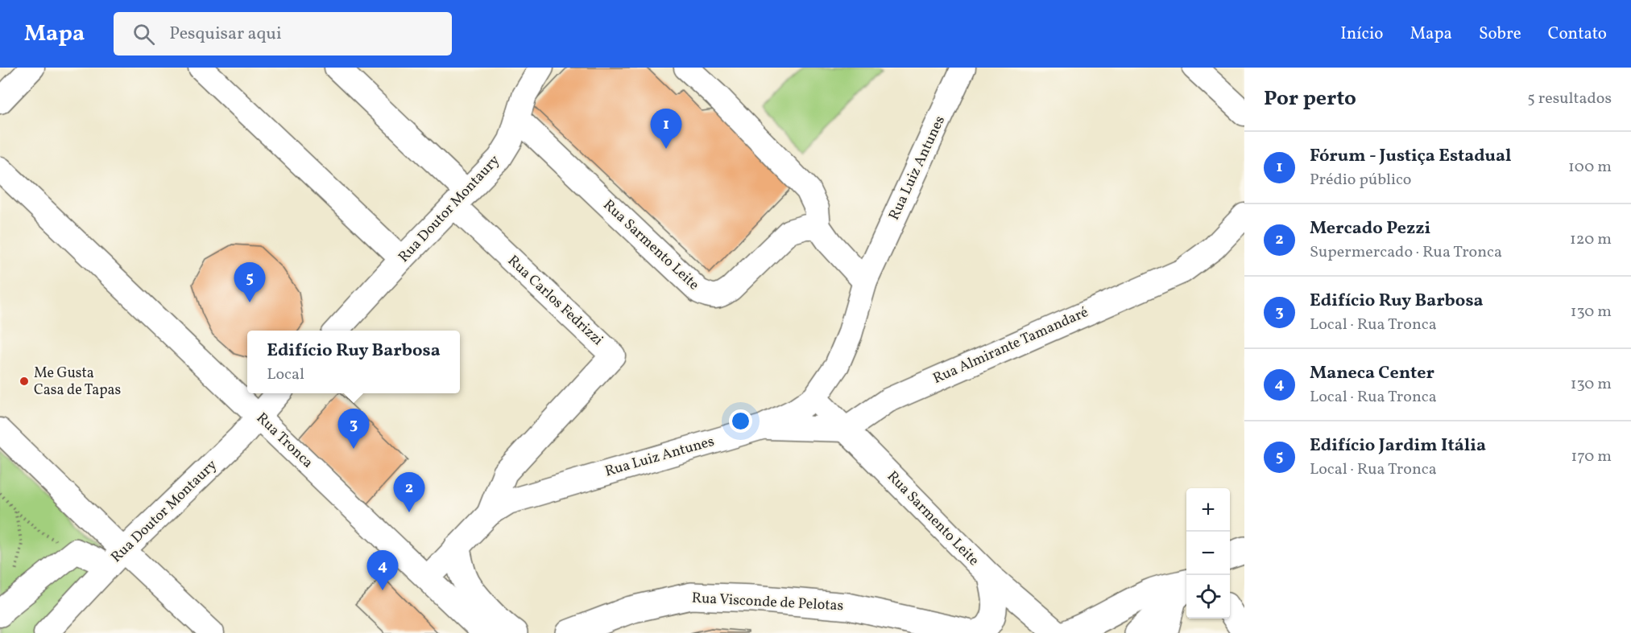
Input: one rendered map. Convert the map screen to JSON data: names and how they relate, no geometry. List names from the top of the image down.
{
  "streets": {
    "main road": ["Rua Visconde de Pelotas"],
    "street": [
      "Rua Luiz Antunes",
      "Rua Doutor Montaury",
      "Rua Sarmento Leite",
      "Rua Carlos Fedrizzi",
      "Rua Almirante Tamandaré",
      "Rua Tronca"
    ]
  },
  "crossings": [
    ["Rua Luiz Antunes", "Rua Sarmento Leite"],
    ["Rua Luiz Antunes", "Rua Carlos Fedrizzi"],
    ["Rua Luiz Antunes", "Rua Tronca"],
    ["Rua Doutor Montaury", "Rua Sarmento Leite"],
    ["Rua Doutor Montaury", "Rua Carlos Fedrizzi"],
    ["Rua Doutor Montaury", "Rua Tronca"],
    ["Rua Sarmento Leite", "Rua Almirante Tamandaré"]
  ],
  "places": ["Me Gusta Casa de Tapas"],
  "page": {
    "header": "Mapa",
    "search": "Pesquisar aqui",
    "nav": [
      "Início",
      "Mapa",
      "Sobre",
      "Contato"
    ],
    "heading": ["Por perto", "5 resultados"],
    "pins": [
      "1",
      "5",
      "3",
      "2",
      "4"
    ],
    "list": [
      {
        "mark": "1",
        "name": "Fórum - Justiça Estadual",
        "note": "Prédio público",
        "value": "100 m"
      },
      {
        "mark": "2",
        "name": "Mercado Pezzi",
        "note": "Supermercado · Rua Tronca",
        "value": "120 m"
      },
      {
        "mark": "3",
        "name": "Edifício Ruy Barbosa",
        "note": "Local · Rua Tronca",
        "value": "130 m"
      },
      {
        "mark": "4",
        "name": "Maneca Center",
        "note": "Local · Rua Tronca",
        "value": "130 m"
      },
      {
        "mark": "5",
        "name": "Edifício Jardim Itália",
        "note": "Local · Rua Tronca",
        "value": "170 m"
      }
    ],
    "popup": ["Edifício Ruy Barbosa", "Local"],
    "map_buttons": ["+", "−"]
  }
}
